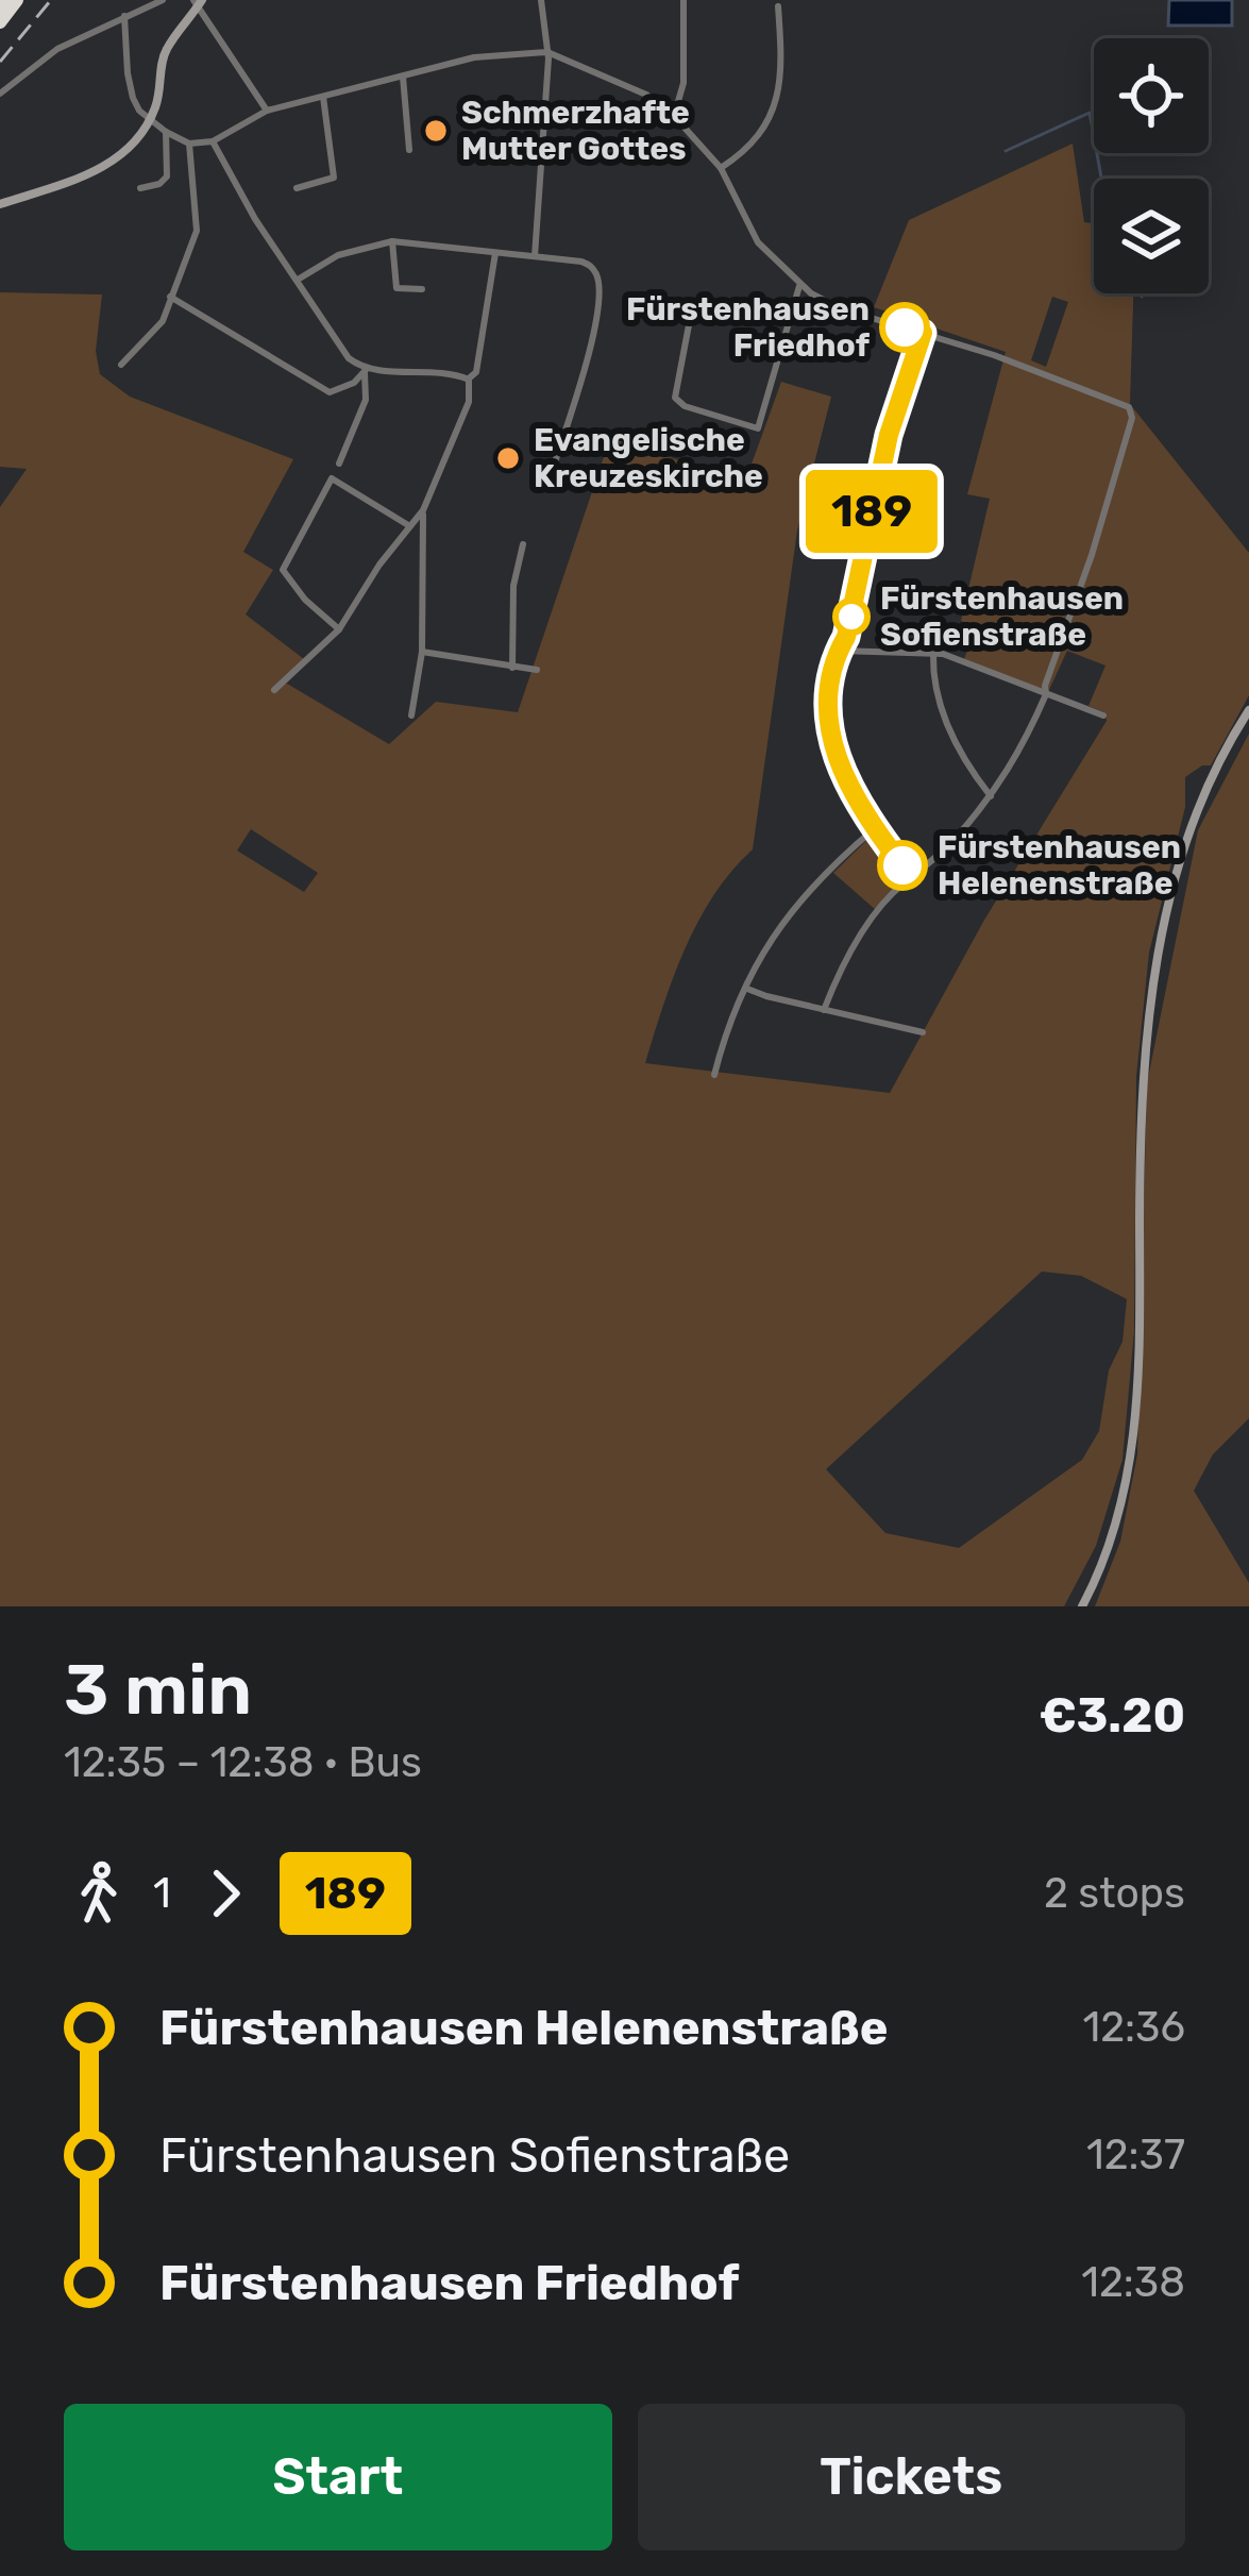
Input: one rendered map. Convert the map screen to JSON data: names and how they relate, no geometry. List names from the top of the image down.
{
  "places": [
    "Schmerzhafte Mutter Gottes",
    "Fürstenhausen Friedhof",
    "Evangelische Kreuzeskirche",
    "Fürstenhausen Sofienstraße",
    "Fürstenhausen Helenenstraße"
  ],
  "lines": ["bus line 189"],
  "page": {
    "on_map": "189",
    "heading": ["3 min", "12:35 – 12:38 · Bus", "€3.20"],
    "legs": ["1", "189", "2 stops"],
    "list": [
      {
        "name": "Fürstenhausen Helenenstraße",
        "value": "12:36"
      },
      {
        "name": "Fürstenhausen Sofienstraße",
        "value": "12:37"
      },
      {
        "name": "Fürstenhausen Friedhof",
        "value": "12:38"
      }
    ],
    "buttons": ["Start", "Tickets"]
  }
}
